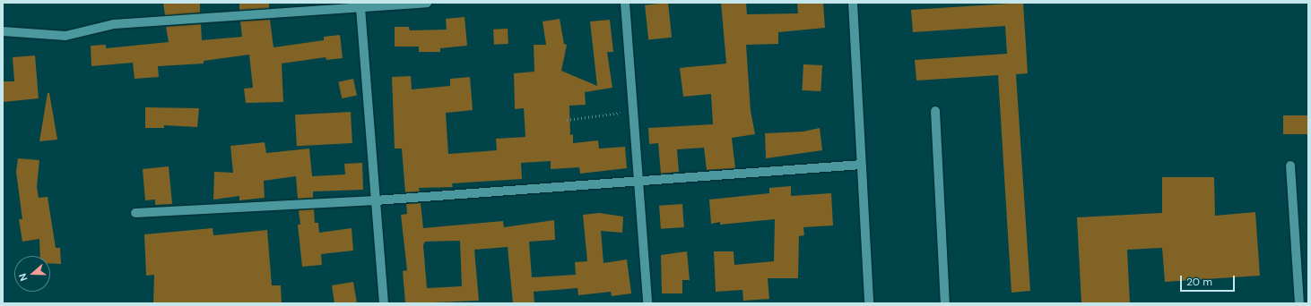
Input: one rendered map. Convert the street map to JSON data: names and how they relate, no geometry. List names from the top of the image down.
{
  "scale_bar": "20 m",
  "north": "left"
}
